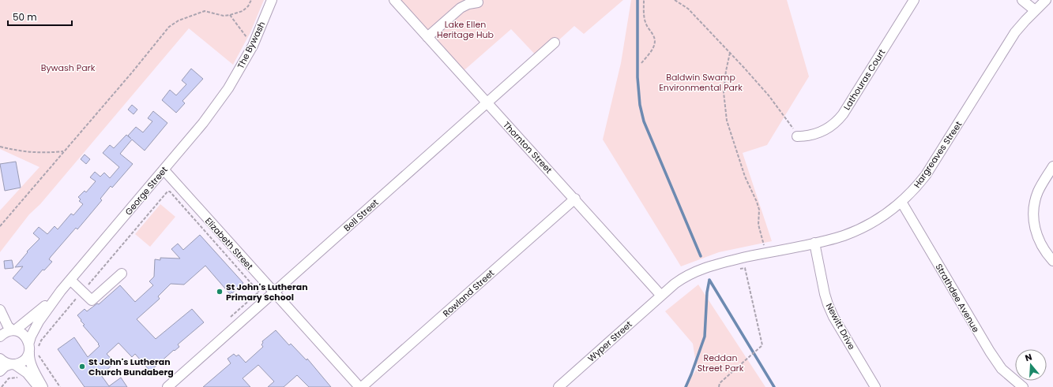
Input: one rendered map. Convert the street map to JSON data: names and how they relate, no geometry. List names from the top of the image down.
{
  "streets": {
    "street": [
      "The Bywash",
      "Lathouras Court",
      "Thornton Street",
      "Hargreaves Street",
      "George Street",
      "Bell Street",
      "Elizabeth Street",
      "Rowland Street",
      "Strathdee Avenue",
      "Newitt Drive",
      "Wyper Street"
    ]
  },
  "crossings": [
    ["The Bywash", "George Street"],
    ["Thornton Street", "Hargreaves Street"],
    ["Thornton Street", "Bell Street"],
    ["Thornton Street", "Rowland Street"],
    ["Thornton Street", "Wyper Street"],
    ["Hargreaves Street", "Strathdee Avenue"],
    ["Hargreaves Street", "Newitt Drive"],
    ["Hargreaves Street", "Wyper Street"],
    ["George Street", "Elizabeth Street"],
    ["Bell Street", "Elizabeth Street"]
  ],
  "parks": [
    "Lake Ellen Heritage Hub",
    "Bywash Park",
    "Baldwin Swamp Environmental Park",
    "Reddan Street Park"
  ],
  "places": ["St John's Lutheran Primary School", "St John's Lutheran Church Bundaberg"],
  "scale_bar": "50 m",
  "north": "top"
}
